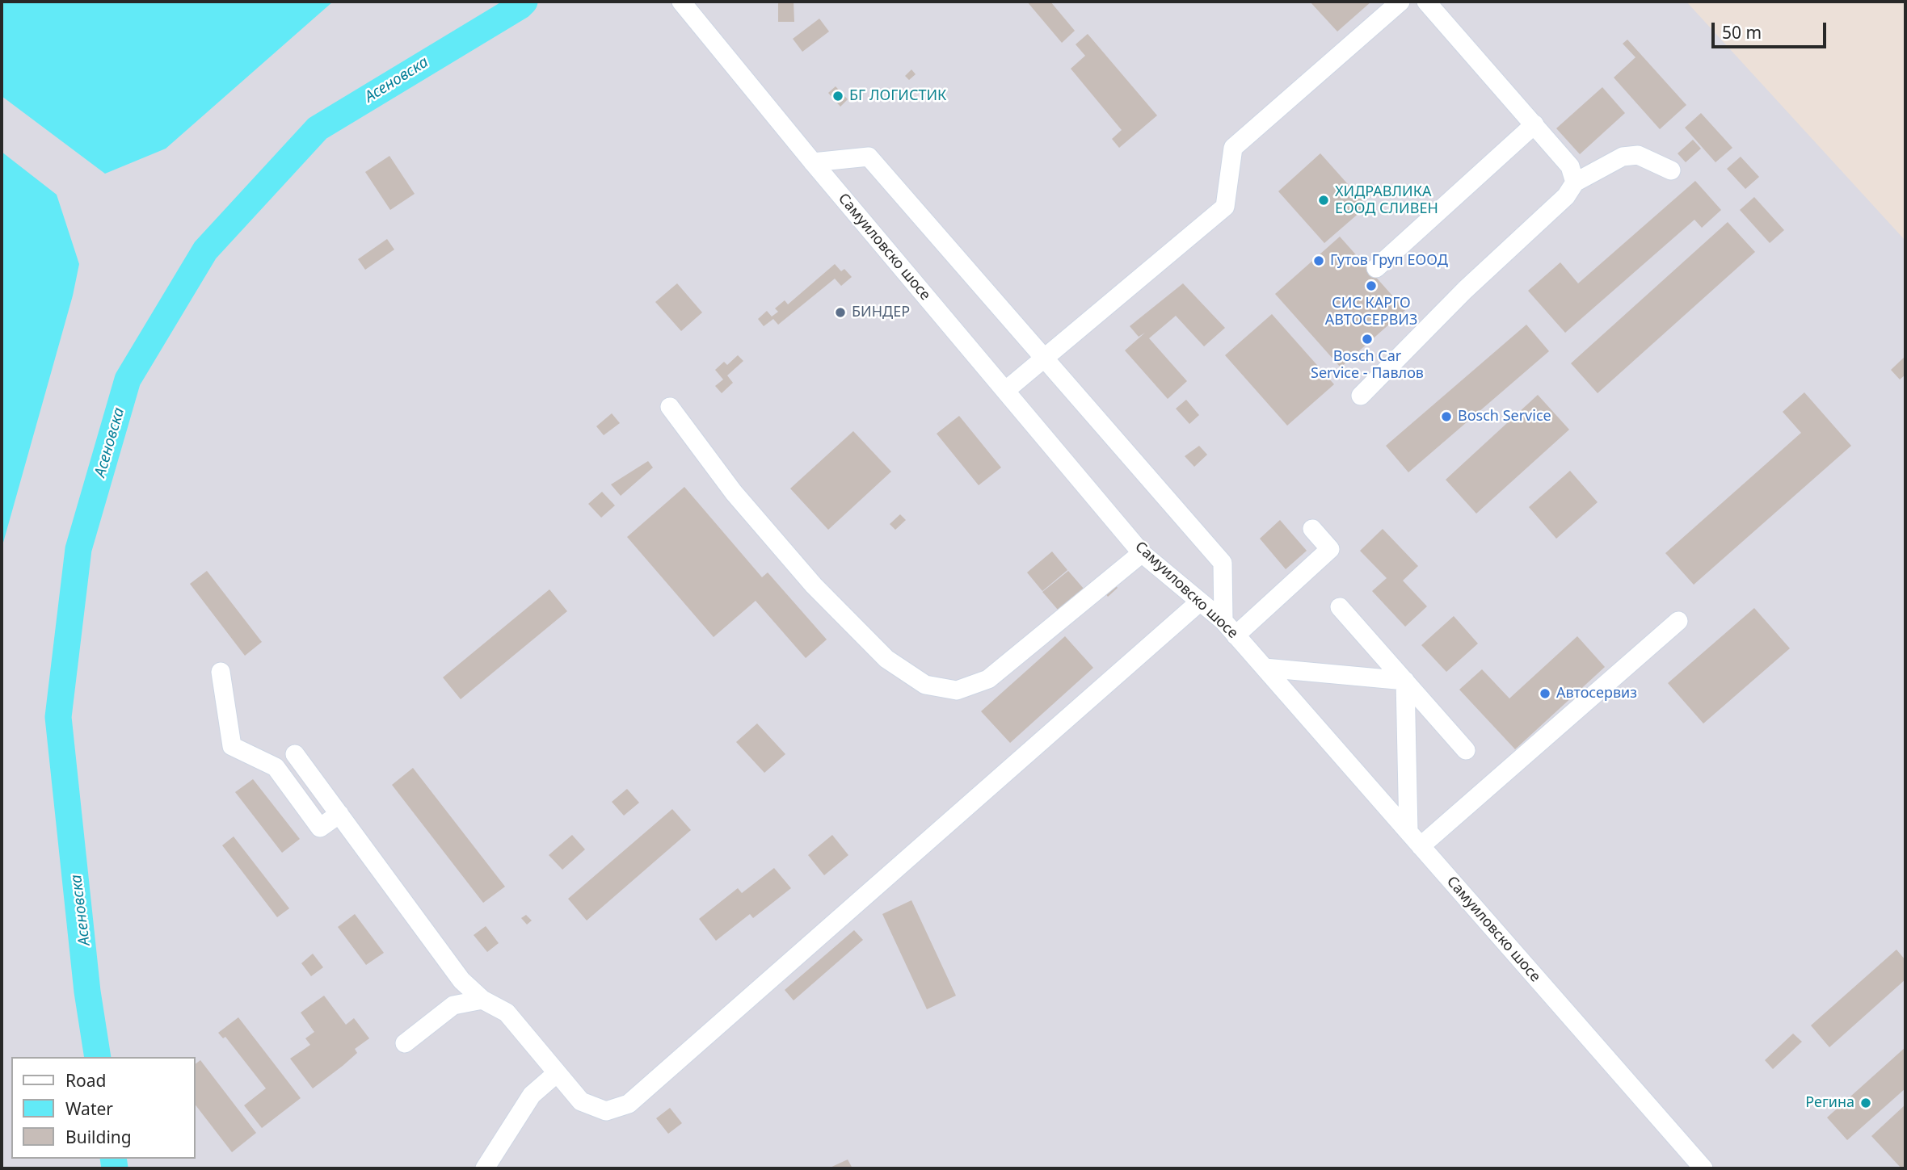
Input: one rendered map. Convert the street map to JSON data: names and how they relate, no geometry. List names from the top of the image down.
{
  "streets": {
    "street": ["Самуиловско шосе"]
  },
  "water": ["Асеновска"],
  "places": [
    "БГ ЛОГИСТИК",
    "ХИДРАВЛИКА ЕООД СЛИВЕН",
    "Гутов Груп ЕООД",
    "СИС КАРГО АВТОСЕРВИЗ",
    "БИНДЕР",
    "Bosch Car Service - Павлов",
    "Bosch Service",
    "Автосервиз",
    "Регина"
  ],
  "legend": ["Road", "Water", "Building"],
  "scale_bar": "50 m"
}
